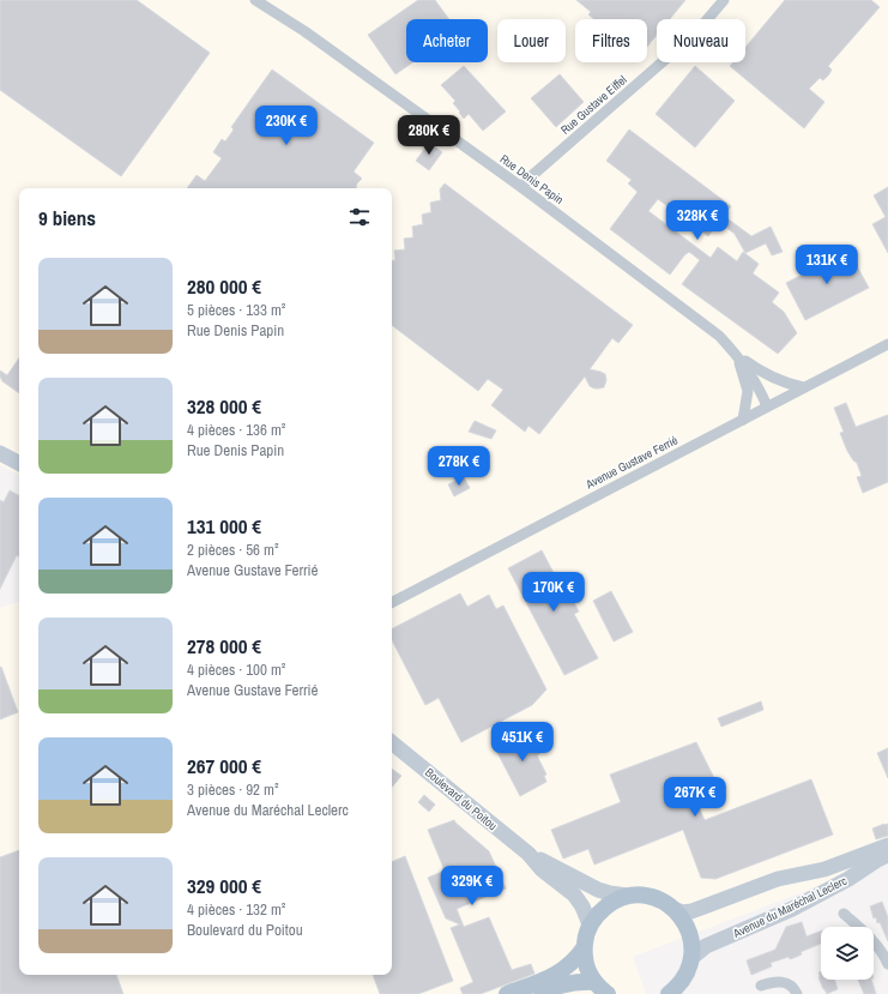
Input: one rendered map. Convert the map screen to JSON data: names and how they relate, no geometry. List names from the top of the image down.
{
  "streets": {
    "main road": ["Boulevard du Poitou", "Avenue du Maréchal Leclerc"],
    "street": ["Rue Gustave Eiffel", "Rue Denis Papin", "Avenue Gustave Ferrié"]
  },
  "crossings": [
    ["Rue Gustave Eiffel", "Rue Denis Papin"],
    ["Rue Denis Papin", "Avenue Gustave Ferrié"]
  ],
  "page": {
    "chip": [
      "Acheter",
      "Louer",
      "Filtres",
      "Nouveau"
    ],
    "price": [
      "230K €",
      "280K €",
      "328K €",
      "131K €",
      "278K €",
      "170K €",
      "451K €",
      "267K €",
      "329K €"
    ],
    "heading": "9 biens",
    "list": [
      {
        "name": "280 000 €",
        "note": "5 pièces · 133 m² · Rue Denis Papin"
      },
      {
        "name": "328 000 €",
        "note": "4 pièces · 136 m² · Rue Denis Papin"
      },
      {
        "name": "131 000 €",
        "note": "2 pièces · 56 m² · Avenue Gustave Ferrié"
      },
      {
        "name": "278 000 €",
        "note": "4 pièces · 100 m² · Avenue Gustave Ferrié"
      },
      {
        "name": "267 000 €",
        "note": "3 pièces · 92 m² · Avenue du Maréchal Leclerc"
      },
      {
        "name": "329 000 €",
        "note": "4 pièces · 132 m² · Boulevard du Poitou"
      }
    ]
  }
}
